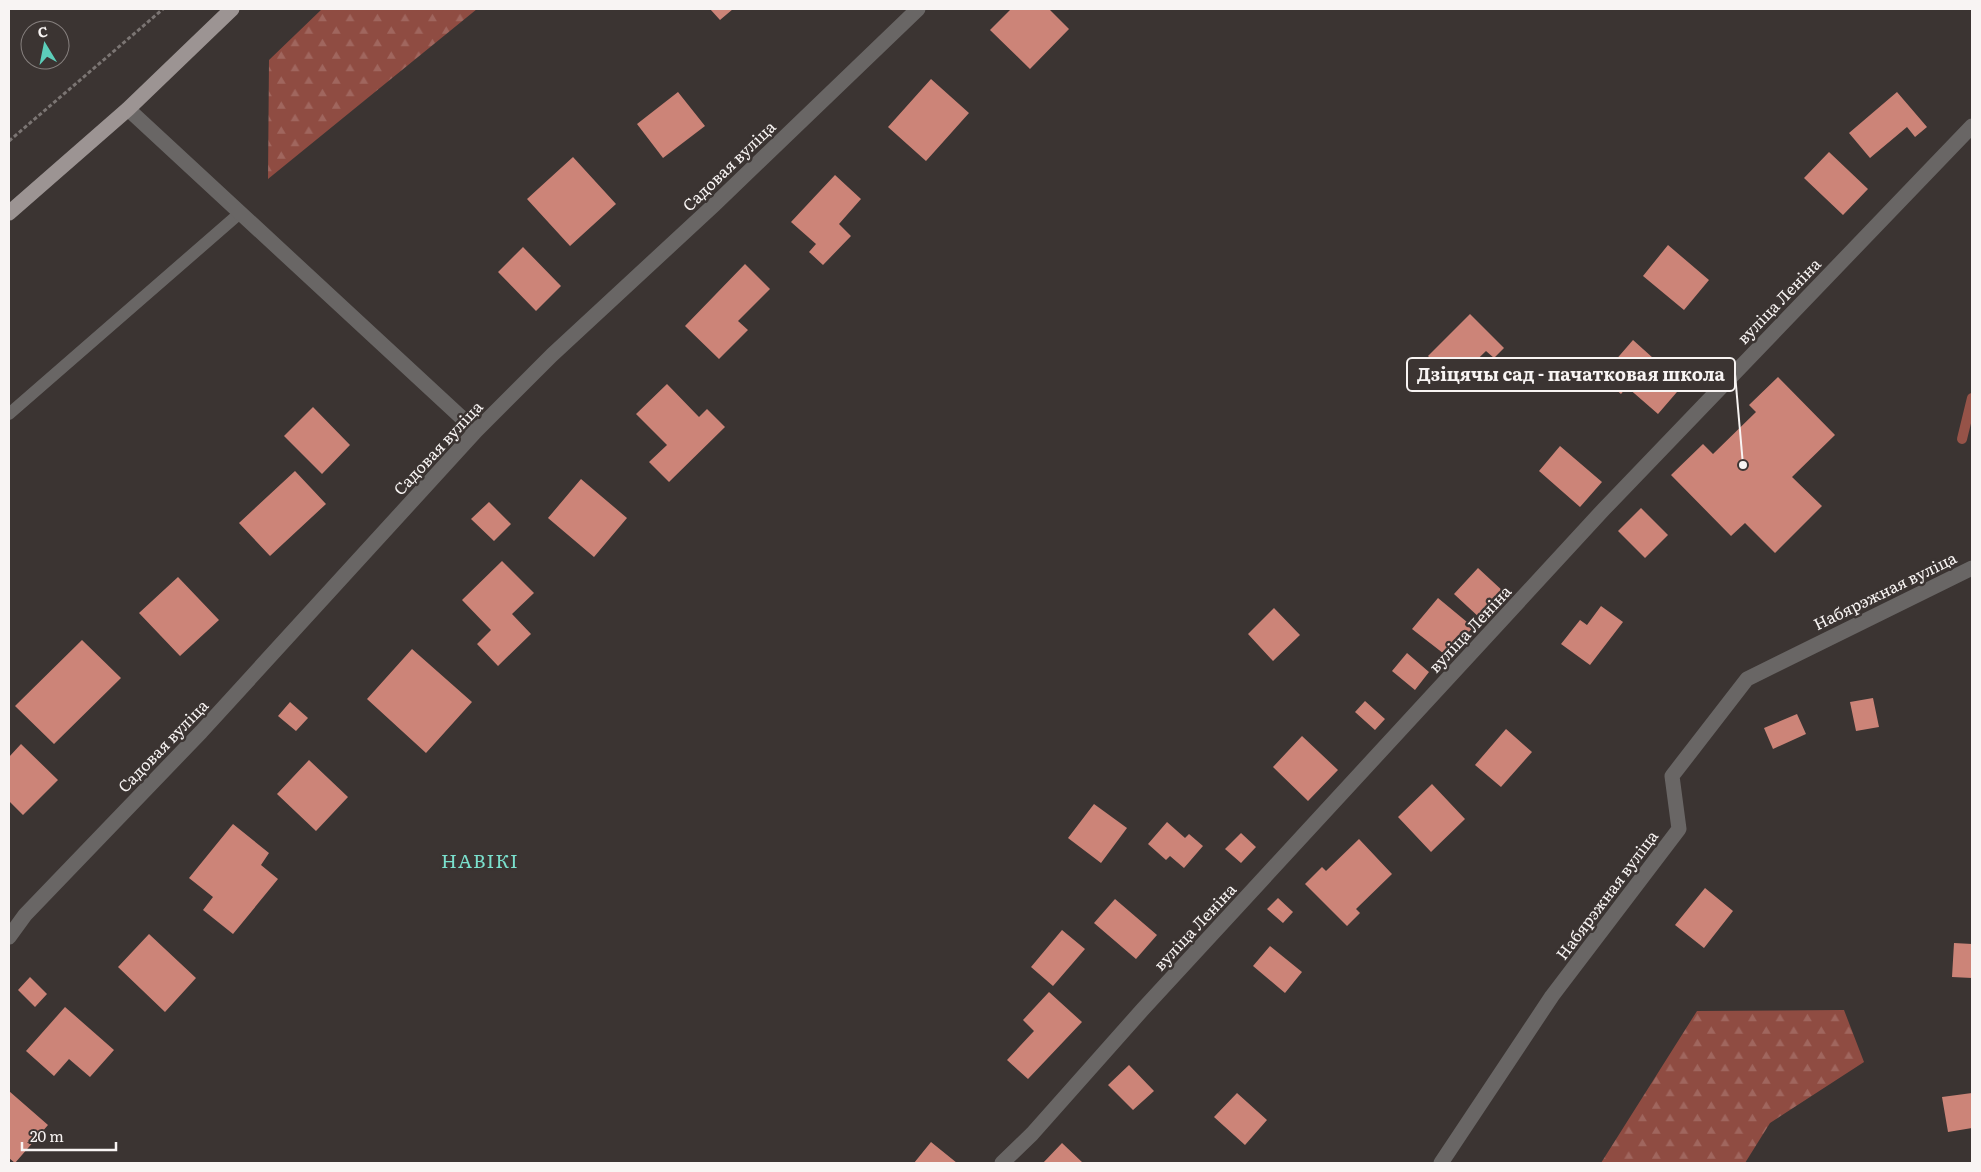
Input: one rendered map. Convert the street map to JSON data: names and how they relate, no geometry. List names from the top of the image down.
{
  "streets": {
    "street": ["Садовая вуліца", "вуліца Леніна", "Набярэжная вуліца"]
  },
  "districts": ["НАВІКІ"],
  "places": ["Дзіцячы сад - пачатковая школа"],
  "scale_bar": "20 m",
  "north": "top"
}
